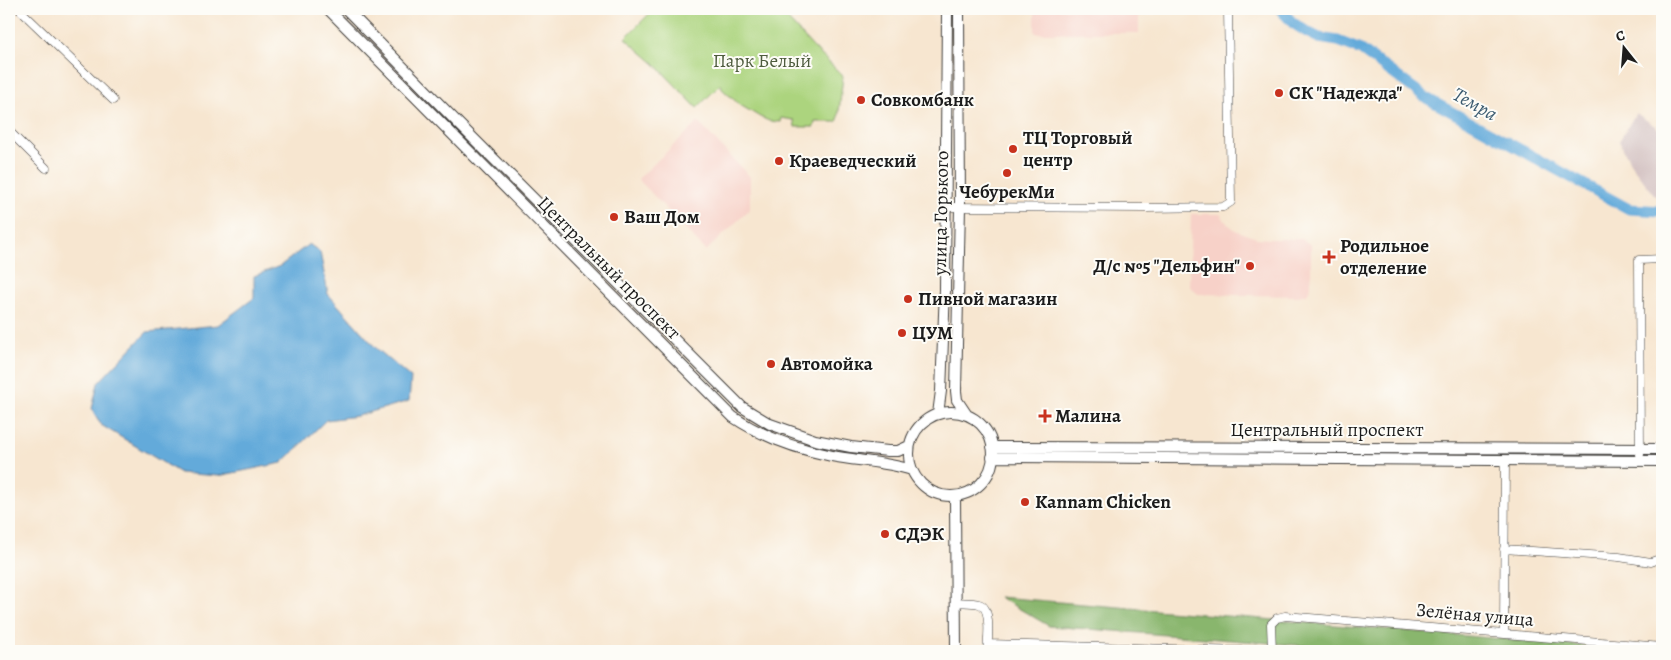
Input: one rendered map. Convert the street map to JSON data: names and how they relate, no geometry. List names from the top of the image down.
{
  "streets": {
    "main road": ["улица Горького", "Центральный проспект"],
    "street": ["Зелёная улица"]
  },
  "crossings": [
    ["улица Горького", "Центральный проспект"]
  ],
  "water": ["Темра"],
  "parks": ["Парк Белый"],
  "places": {
    "other": [
      "СК \"Надежда\"",
      "Совкомбанк",
      "ТЦ Торговый центр",
      "Краеведческий",
      "ЧебурекМи",
      "Ваш Дом",
      "Д/c №5 \"Дельфин\"",
      "Пивной магазин",
      "ЦУМ",
      "Автомойка",
      "Kannam Chicken",
      "СДЭК"
    ],
    "health": ["Родильное отделение", "Малина"]
  },
  "north": "top"
}
